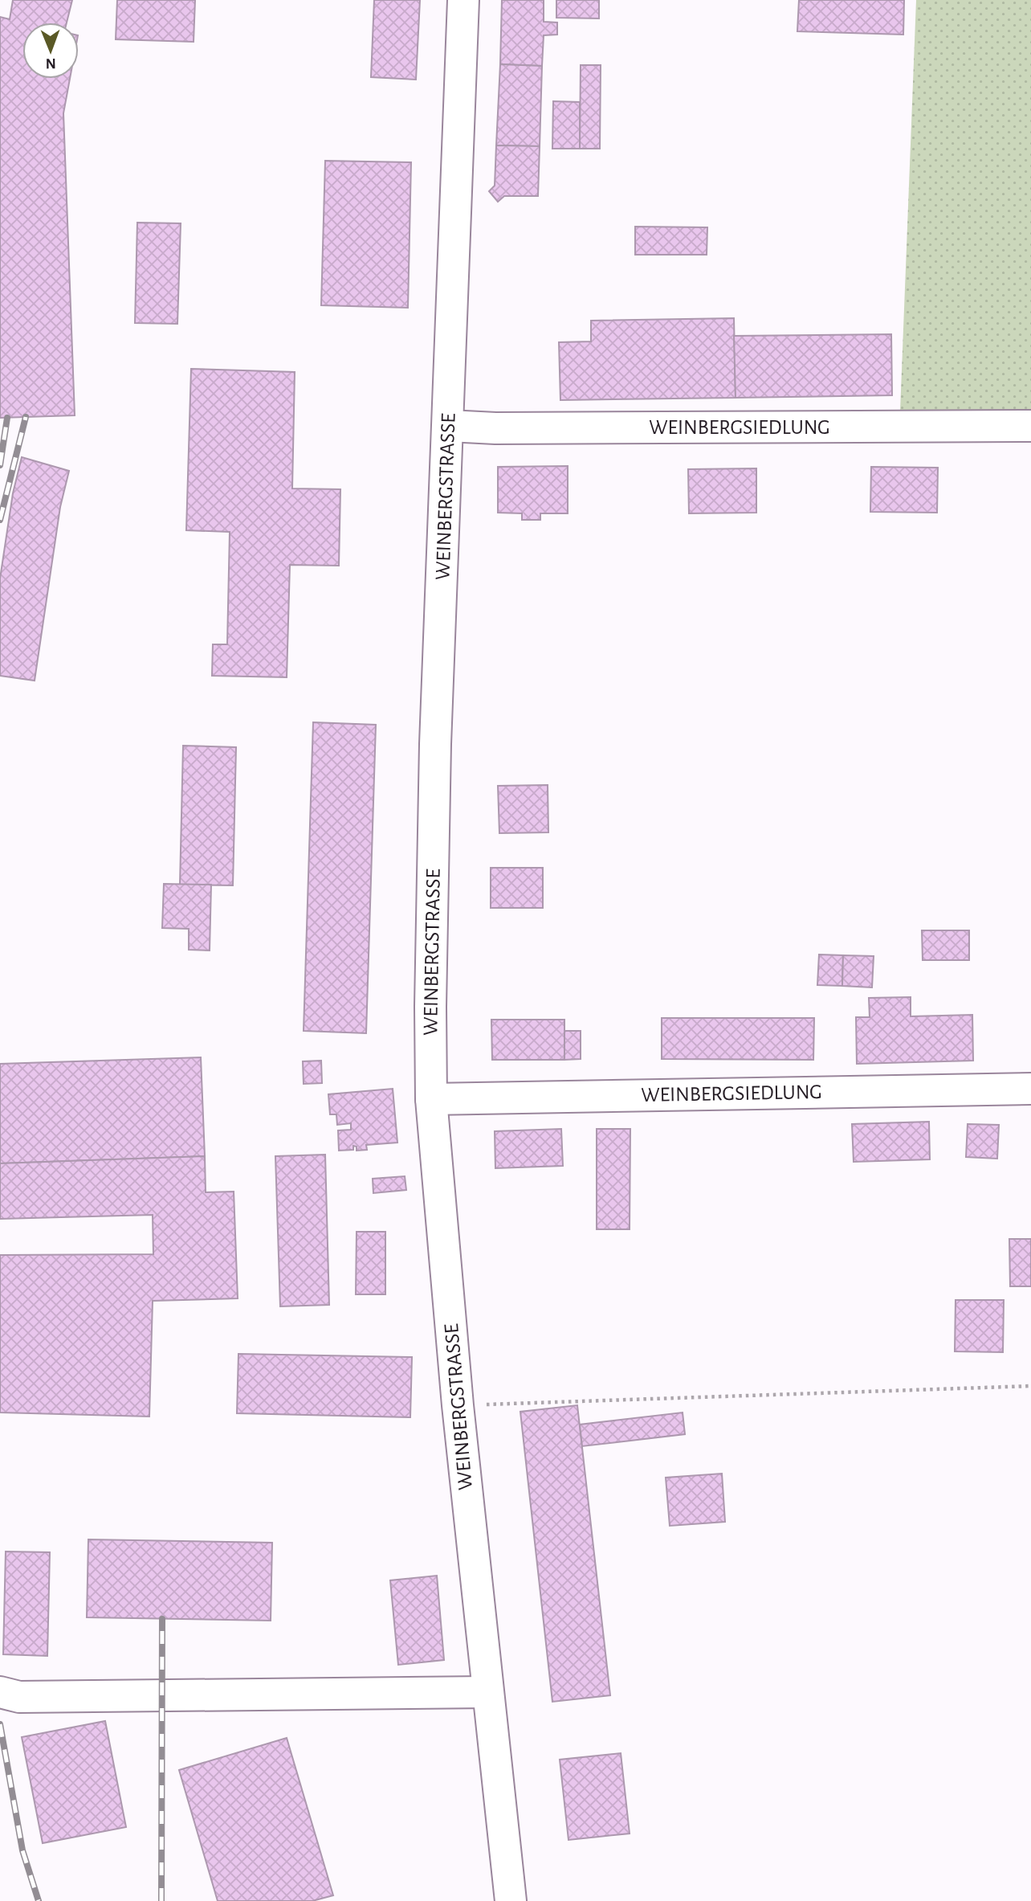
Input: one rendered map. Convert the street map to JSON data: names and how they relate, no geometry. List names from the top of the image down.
{
  "streets": {
    "street": ["WEINBERGSIEDLUNG", "WEINBERGSTRASSE"]
  },
  "crossings": [
    ["WEINBERGSIEDLUNG", "WEINBERGSTRASSE"]
  ],
  "north": "bottom"
}
